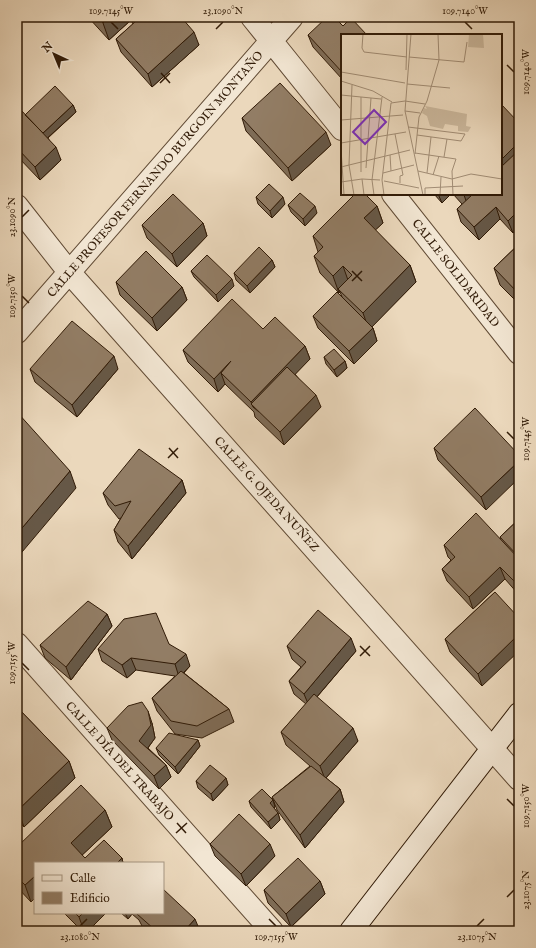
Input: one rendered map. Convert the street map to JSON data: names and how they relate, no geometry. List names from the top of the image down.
{
  "streets": {
    "street": [
      "CALLE PROFESOR FERNANDO BURGOIN MONTAÑO",
      "CALLE SOLIDARIDAD",
      "CALLE G. OJEDA NUÑEZ",
      "CALLE DÍA DEL TRABAJO"
    ]
  },
  "crossings": [
    ["CALLE PROFESOR FERNANDO BURGOIN MONTAÑO", "CALLE G. OJEDA NUÑEZ"]
  ],
  "legend": ["Calle", "Edificio"],
  "north": "top left",
  "coordinates": [
    "109.7145°W",
    "23.1090°N",
    "109.7140°W",
    "109.7150°W",
    "109.7155°W",
    "23.1075°N",
    "23.1080°N"
  ]
}
